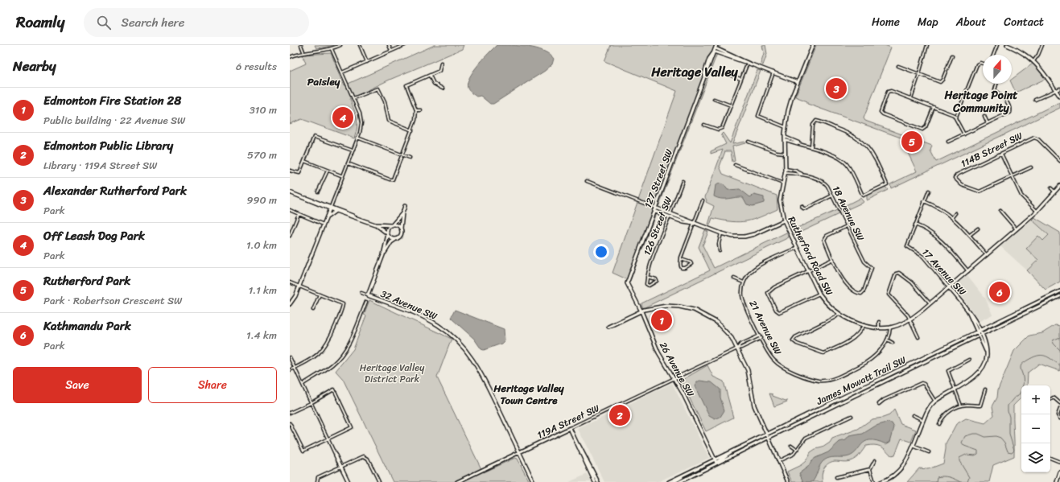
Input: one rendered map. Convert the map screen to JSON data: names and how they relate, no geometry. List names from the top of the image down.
{
  "streets": {
    "street": [
      "114B Street SW",
      "127 Street SW",
      "18 Avenue SW",
      "126 Street SW",
      "Rutherford Road SW",
      "17 Avenue SW",
      "32 Avenue SW",
      "21 Avenue SW",
      "26 Avenue SW",
      "James Mowatt Trail SW",
      "119A Street SW"
    ]
  },
  "crossings": [
    ["127 Street SW", "26 Avenue SW"],
    ["18 Avenue SW", "Rutherford Road SW"],
    ["Rutherford Road SW", "17 Avenue SW"],
    ["17 Avenue SW", "James Mowatt Trail SW"],
    ["32 Avenue SW", "119A Street SW"],
    ["21 Avenue SW", "119A Street SW"],
    ["26 Avenue SW", "James Mowatt Trail SW"],
    ["26 Avenue SW", "119A Street SW"]
  ],
  "districts": [
    "Heritage Valley",
    "Paisley",
    "Heritage Point Community",
    "Heritage Valley Town Centre"
  ],
  "parks": ["Heritage Valley District Park"],
  "north": "top",
  "page": {
    "header": "Roamly",
    "search": "Search here",
    "nav": [
      "Home",
      "Map",
      "About",
      "Contact"
    ],
    "heading": ["Nearby", "6 results"],
    "pins": [
      "3",
      "4",
      "5",
      "6",
      "1",
      "2"
    ],
    "list": [
      {
        "mark": "1",
        "name": "Edmonton Fire Station 28",
        "note": "Public building · 22 Avenue SW",
        "value": "310 m"
      },
      {
        "mark": "2",
        "name": "Edmonton Public Library",
        "note": "Library · 119A Street SW",
        "value": "570 m"
      },
      {
        "mark": "3",
        "name": "Alexander Rutherford Park",
        "note": "Park",
        "value": "990 m"
      },
      {
        "mark": "4",
        "name": "Off Leash Dog Park",
        "note": "Park",
        "value": "1.0 km"
      },
      {
        "mark": "5",
        "name": "Rutherford Park",
        "note": "Park · Robertson Crescent SW",
        "value": "1.1 km"
      },
      {
        "mark": "6",
        "name": "Kathmandu Park",
        "note": "Park",
        "value": "1.4 km"
      }
    ],
    "buttons": ["Save", "Share"],
    "map_buttons": ["+", "−"]
  }
}
